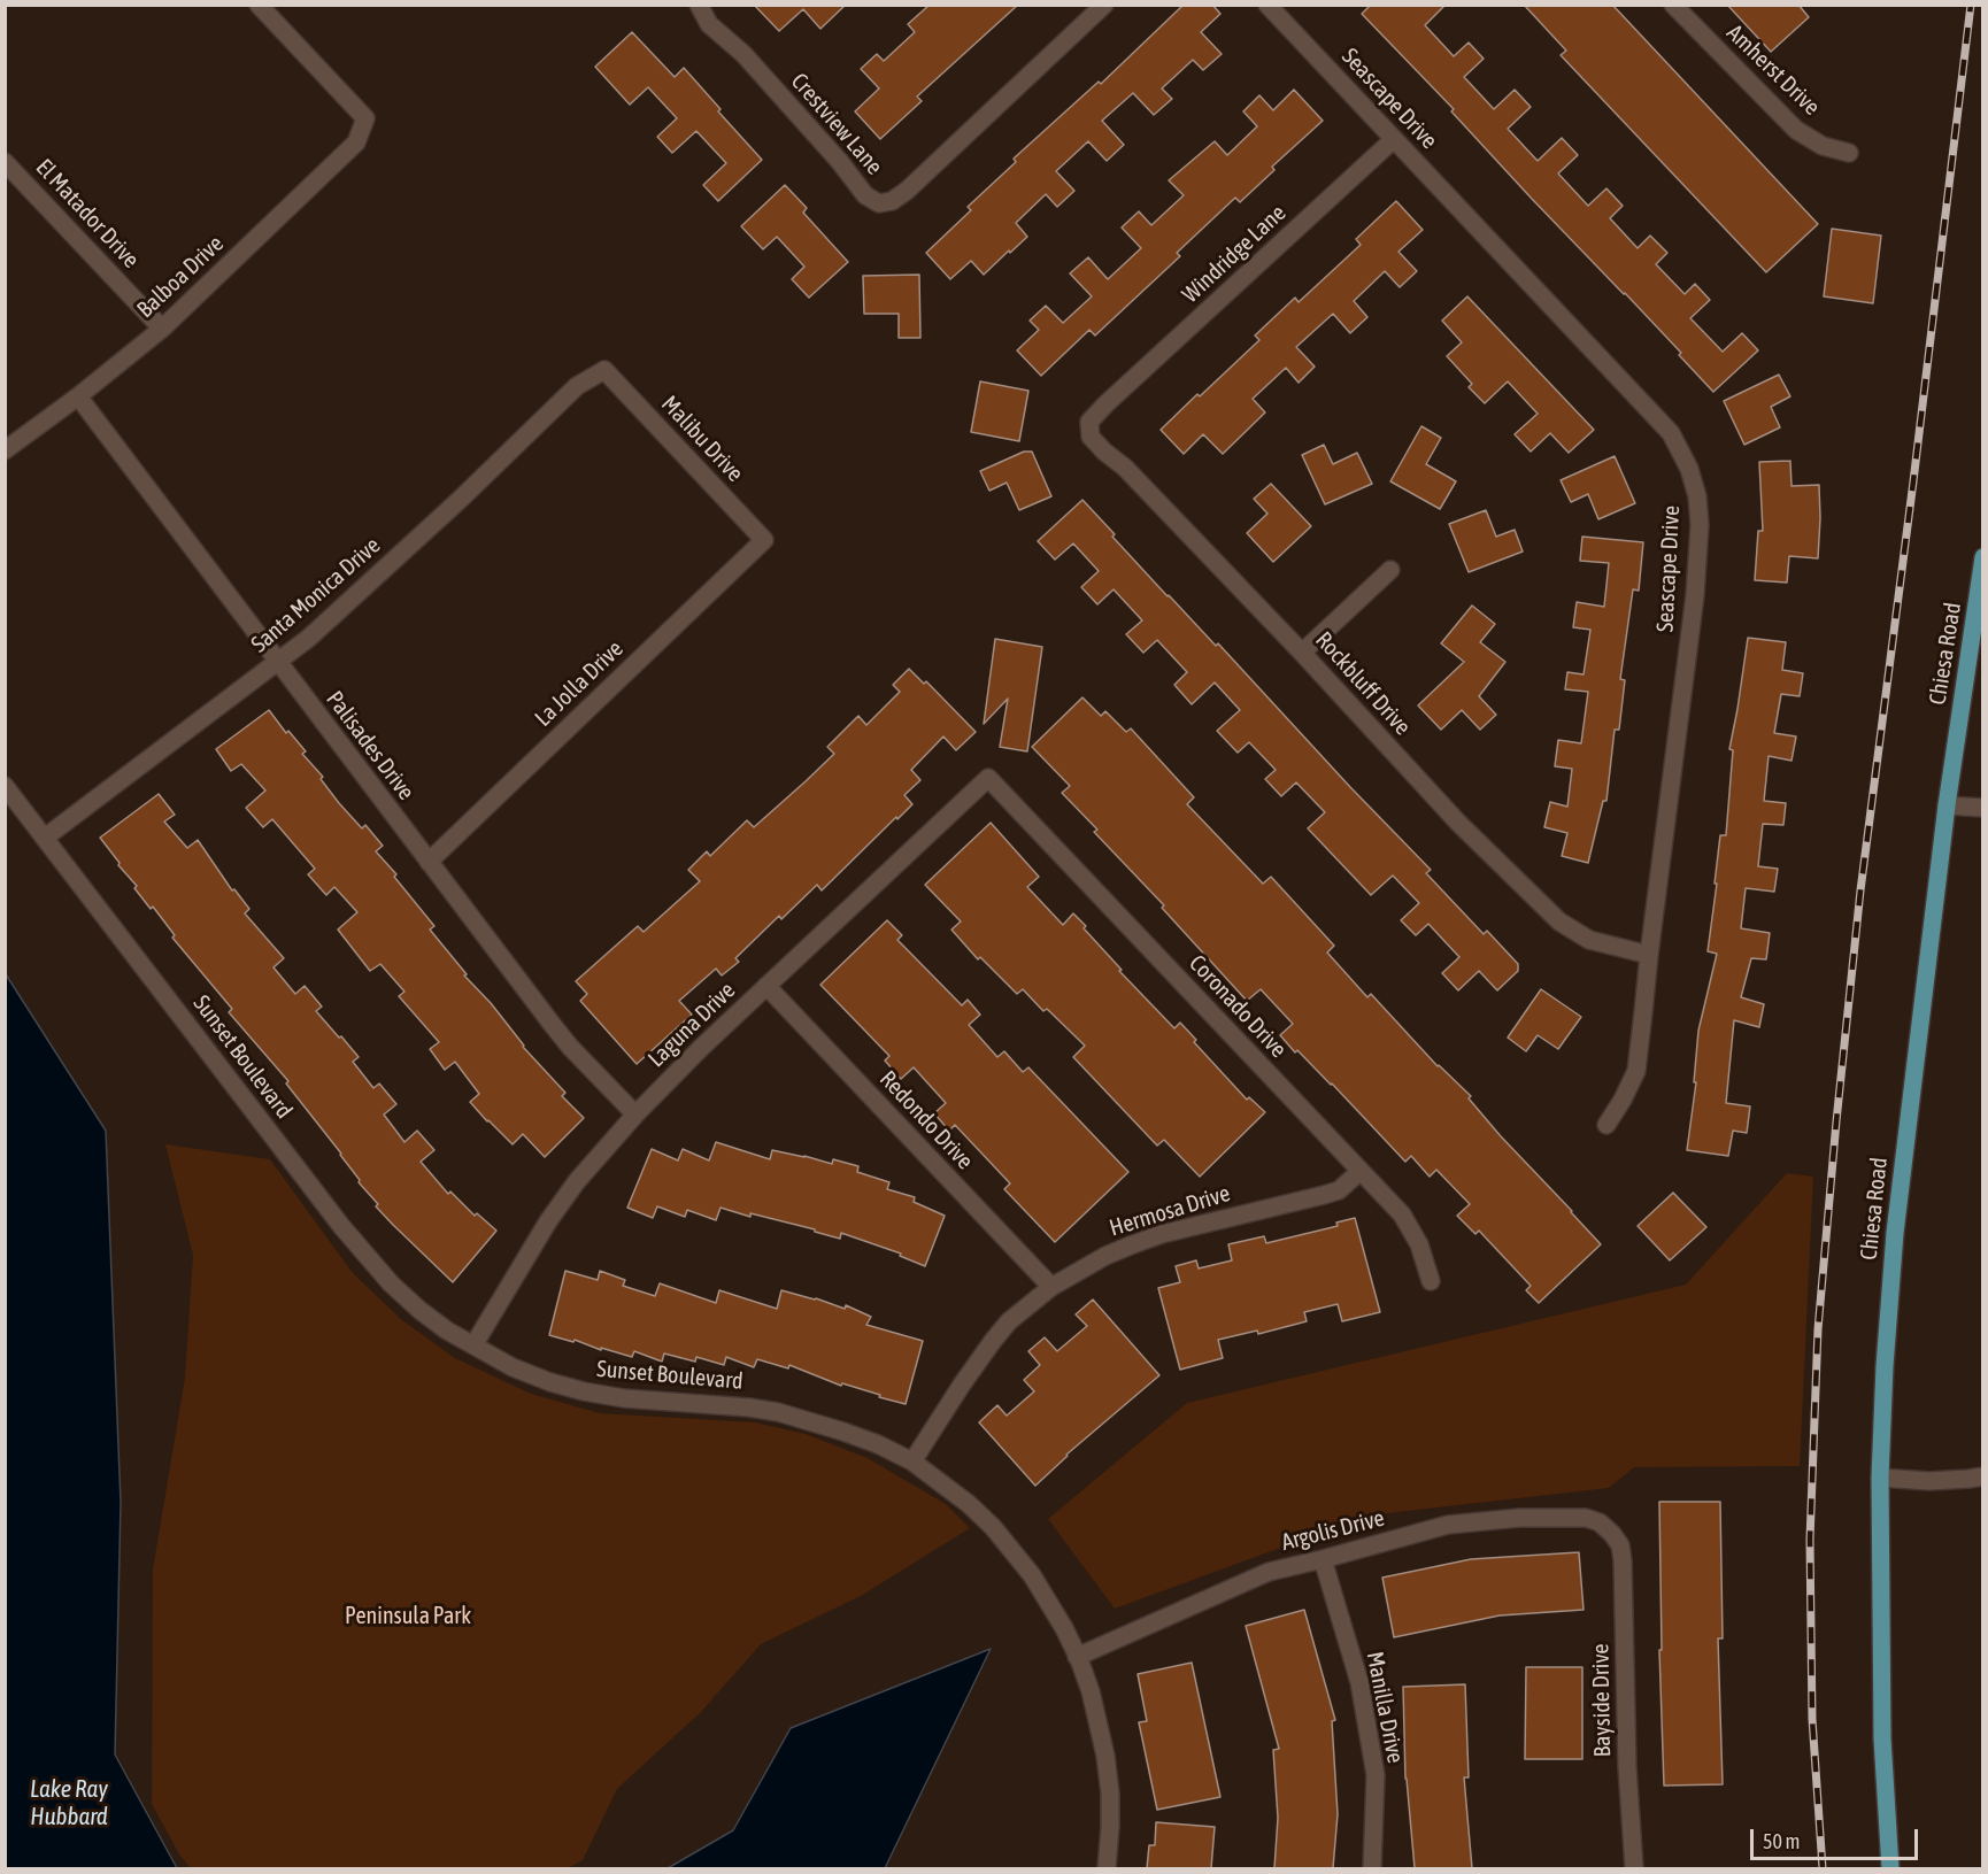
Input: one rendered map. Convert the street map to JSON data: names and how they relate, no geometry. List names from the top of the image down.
{
  "streets": {
    "main road": ["Chiesa Road"],
    "street": [
      "Amherst Drive",
      "Seascape Drive",
      "Crestview Lane",
      "El Matador Drive",
      "Windridge Lane",
      "Balboa Drive",
      "Malibu Drive",
      "Santa Monica Drive",
      "La Jolla Drive",
      "Rockbluff Drive",
      "Palisades Drive",
      "Coronado Drive",
      "Laguna Drive",
      "Sunset Boulevard",
      "Redondo Drive",
      "Hermosa Drive",
      "Argolis Drive",
      "Bayside Drive",
      "Manilla Drive"
    ]
  },
  "crossings": [
    ["Seascape Drive", "Windridge Lane"],
    ["Seascape Drive", "Rockbluff Drive"],
    ["El Matador Drive", "Balboa Drive"],
    ["Windridge Lane", "Rockbluff Drive"],
    ["Balboa Drive", "Palisades Drive"],
    ["Malibu Drive", "Santa Monica Drive"],
    ["Malibu Drive", "La Jolla Drive"],
    ["Santa Monica Drive", "Palisades Drive"],
    ["Santa Monica Drive", "Sunset Boulevard"],
    ["La Jolla Drive", "Palisades Drive"],
    ["Palisades Drive", "Laguna Drive"],
    ["Coronado Drive", "Laguna Drive"],
    ["Coronado Drive", "Hermosa Drive"],
    ["Laguna Drive", "Sunset Boulevard"],
    ["Laguna Drive", "Redondo Drive"],
    ["Sunset Boulevard", "Hermosa Drive"],
    ["Sunset Boulevard", "Argolis Drive"],
    ["Redondo Drive", "Hermosa Drive"],
    ["Argolis Drive", "Bayside Drive"],
    ["Argolis Drive", "Manilla Drive"]
  ],
  "water": ["Lake Ray Hubbard"],
  "parks": ["Peninsula Park"],
  "scale_bar": "50 m"
}
